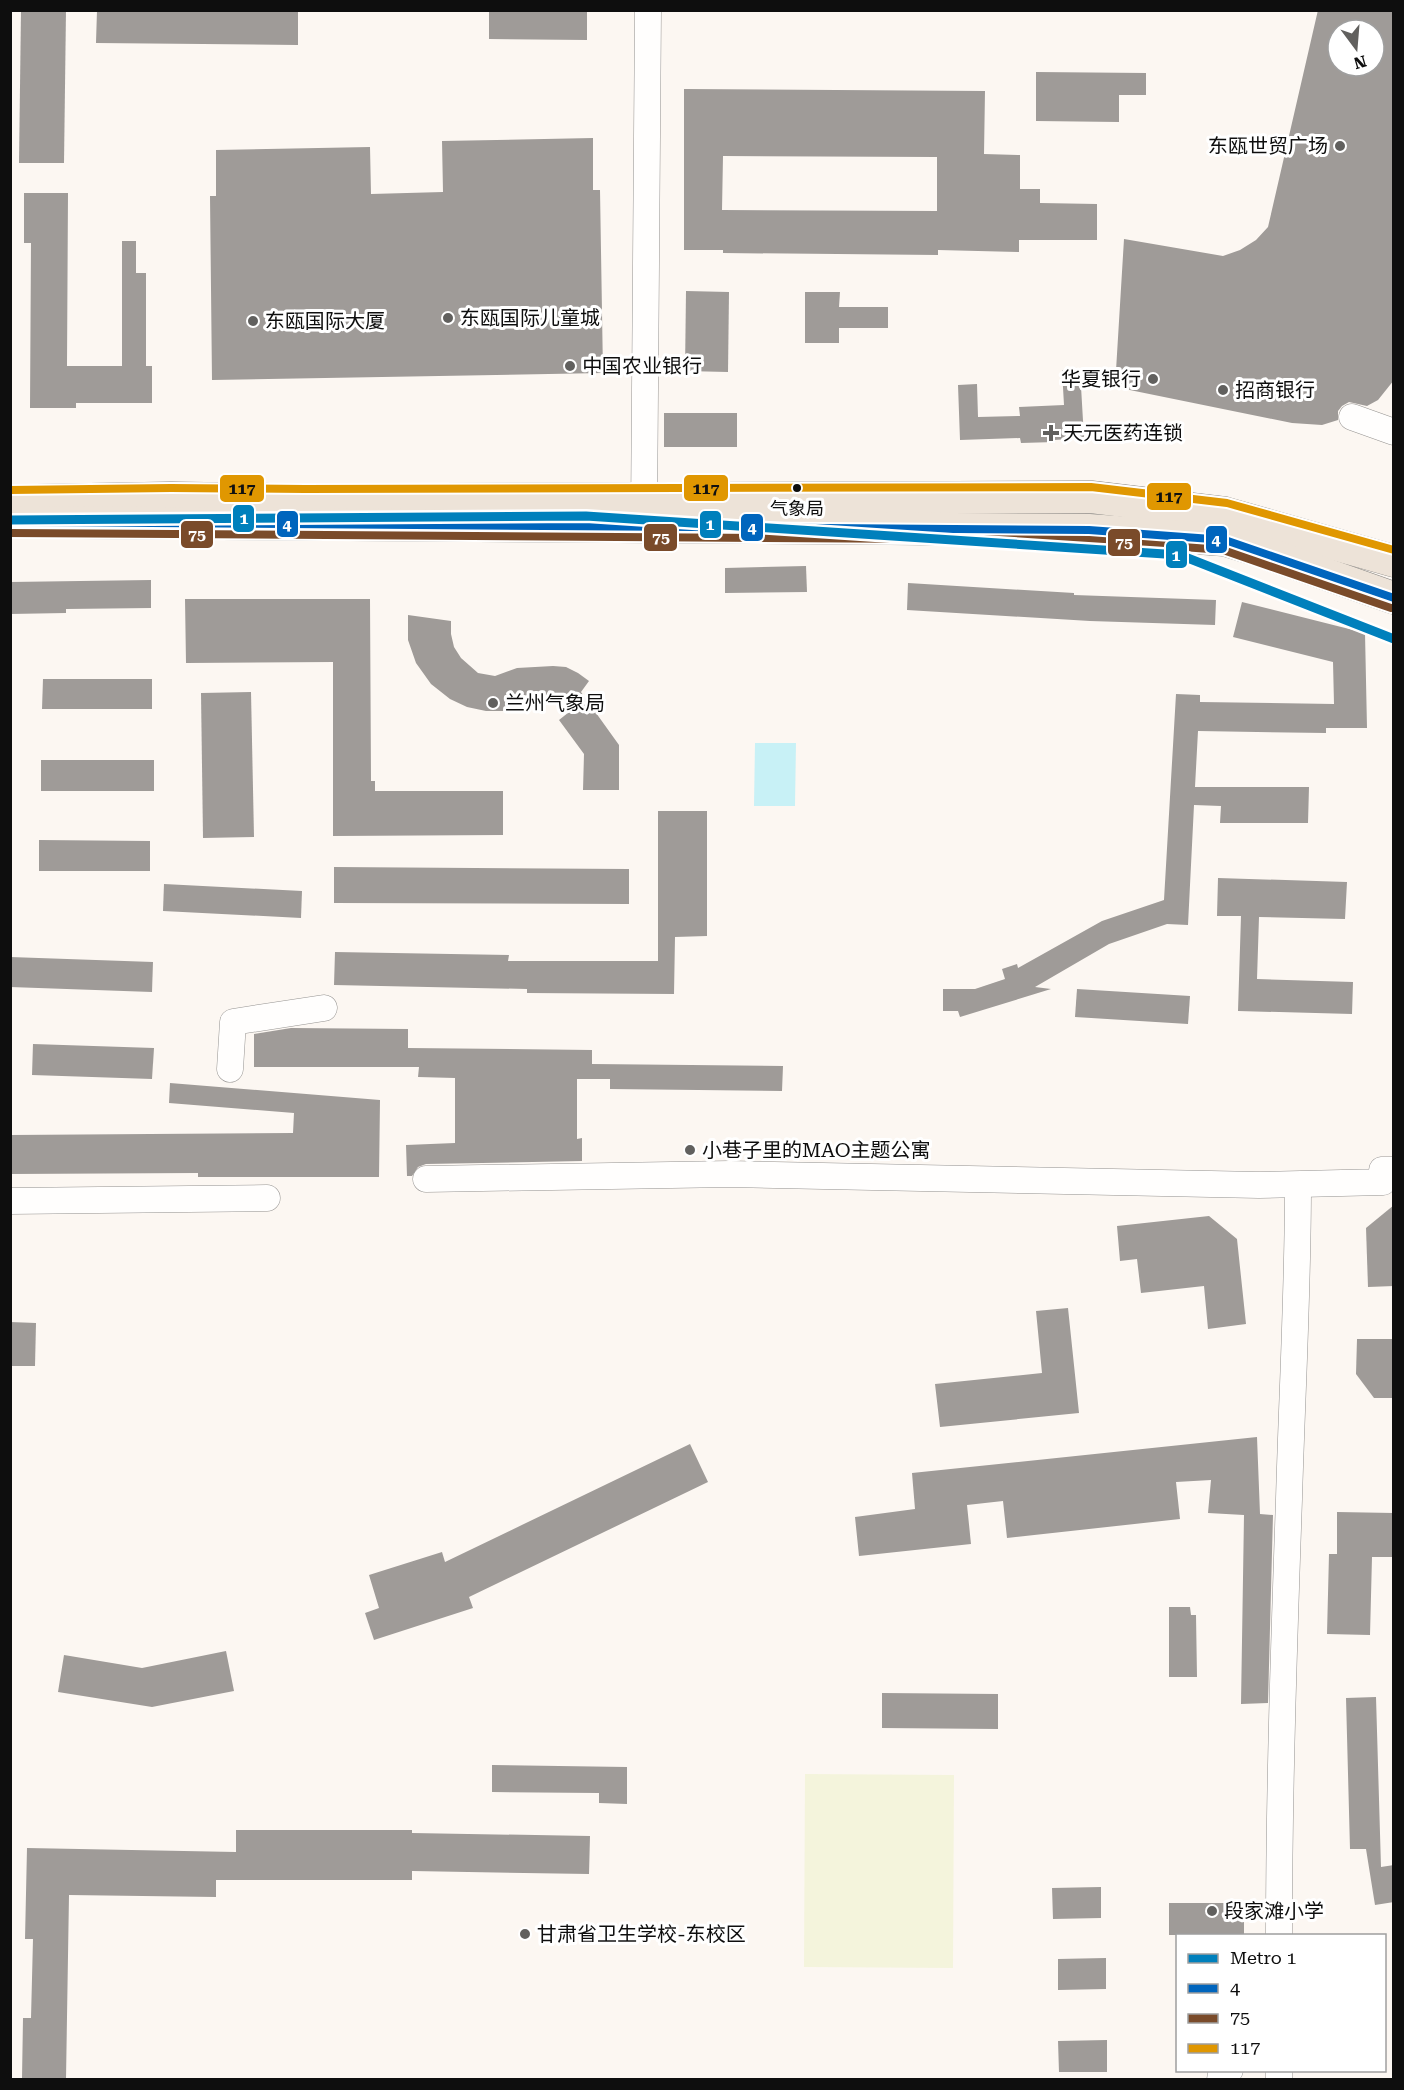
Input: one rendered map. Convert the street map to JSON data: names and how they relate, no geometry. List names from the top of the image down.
{
  "places": {
    "other": [
      "东瓯世贸广场",
      "东瓯国际儿童城",
      "东瓯国际大厦",
      "中国农业银行",
      "华夏银行",
      "招商银行",
      "气象局",
      "兰州气象局",
      "小巷子里的MAO主题公寓",
      "段家滩小学",
      "甘肃省卫生学校-东校区"
    ],
    "health": ["天元医药连锁"]
  },
  "lines": [
    "transit line 117",
    "metro line 1",
    "transit line 4",
    "transit line 75"
  ],
  "legend": [
    "Metro 1",
    "4",
    "75",
    "117"
  ],
  "north": "bottom"
}
